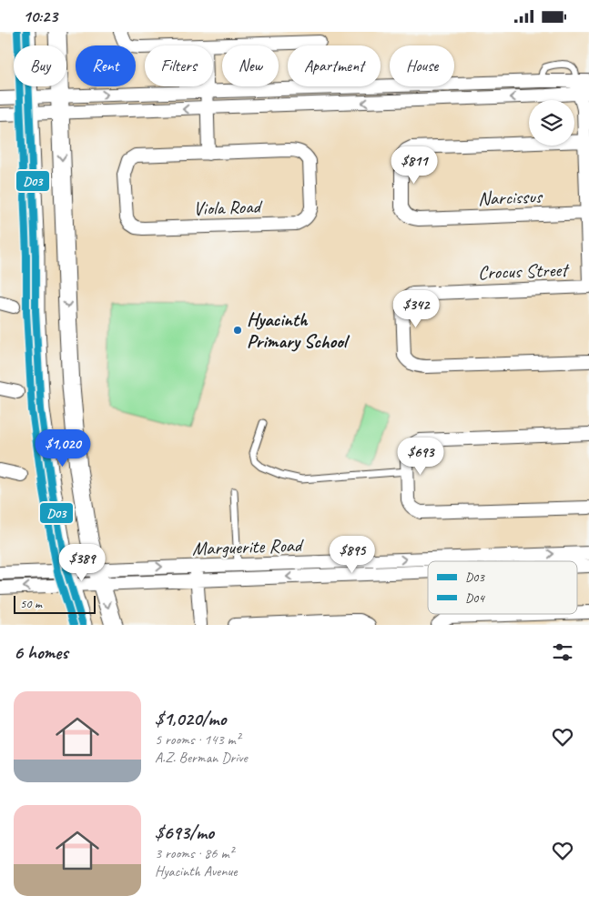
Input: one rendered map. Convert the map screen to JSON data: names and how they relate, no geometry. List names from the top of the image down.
{
  "streets": {
    "street": [
      "Narcissus",
      "Viola Road",
      "Crocus Street",
      "Marguerite Road"
    ]
  },
  "places": ["Hyacinth Primary School"],
  "lines": ["transit line D03", "transit line D04"],
  "legend": ["D03", "D04"],
  "scale_bar": "50 m",
  "page": {
    "status": "10:23",
    "chip": [
      "Buy",
      "Rent",
      "Filters",
      "New",
      "Apartment",
      "House"
    ],
    "price": [
      "$811",
      "$342",
      "$1,020",
      "$693",
      "$895",
      "$389"
    ],
    "scale": "50 m",
    "heading": "6 homes",
    "list": [
      {
        "name": "$1,020/mo",
        "note": "5 rooms · 143 m² · A.Z. Berman Drive"
      },
      {
        "name": "$693/mo",
        "note": "3 rooms · 86 m² · Hyacinth Avenue"
      }
    ]
  }
}
